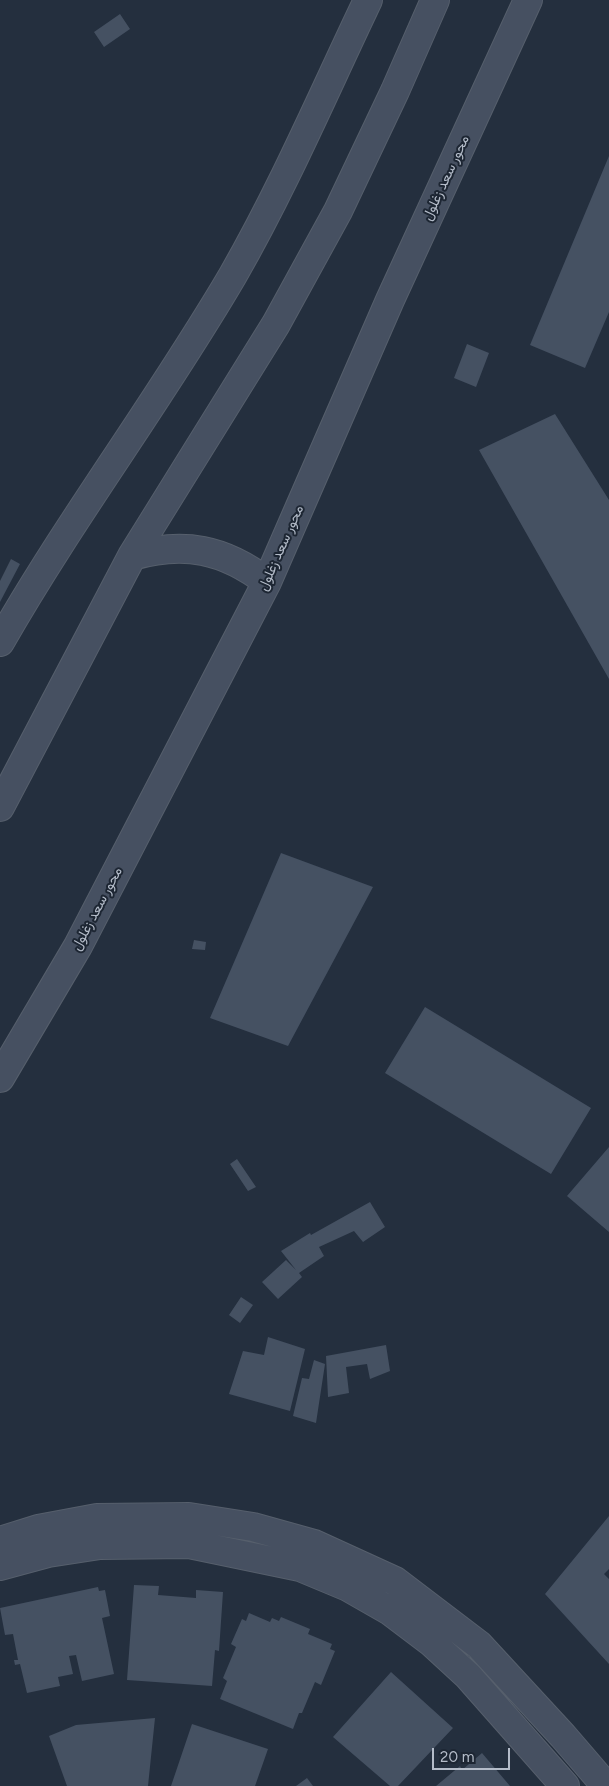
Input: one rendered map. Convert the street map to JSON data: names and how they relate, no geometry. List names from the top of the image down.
{
  "streets": {
    "main road": ["محور سعد زغلول"]
  },
  "scale_bar": "20 m"
}
